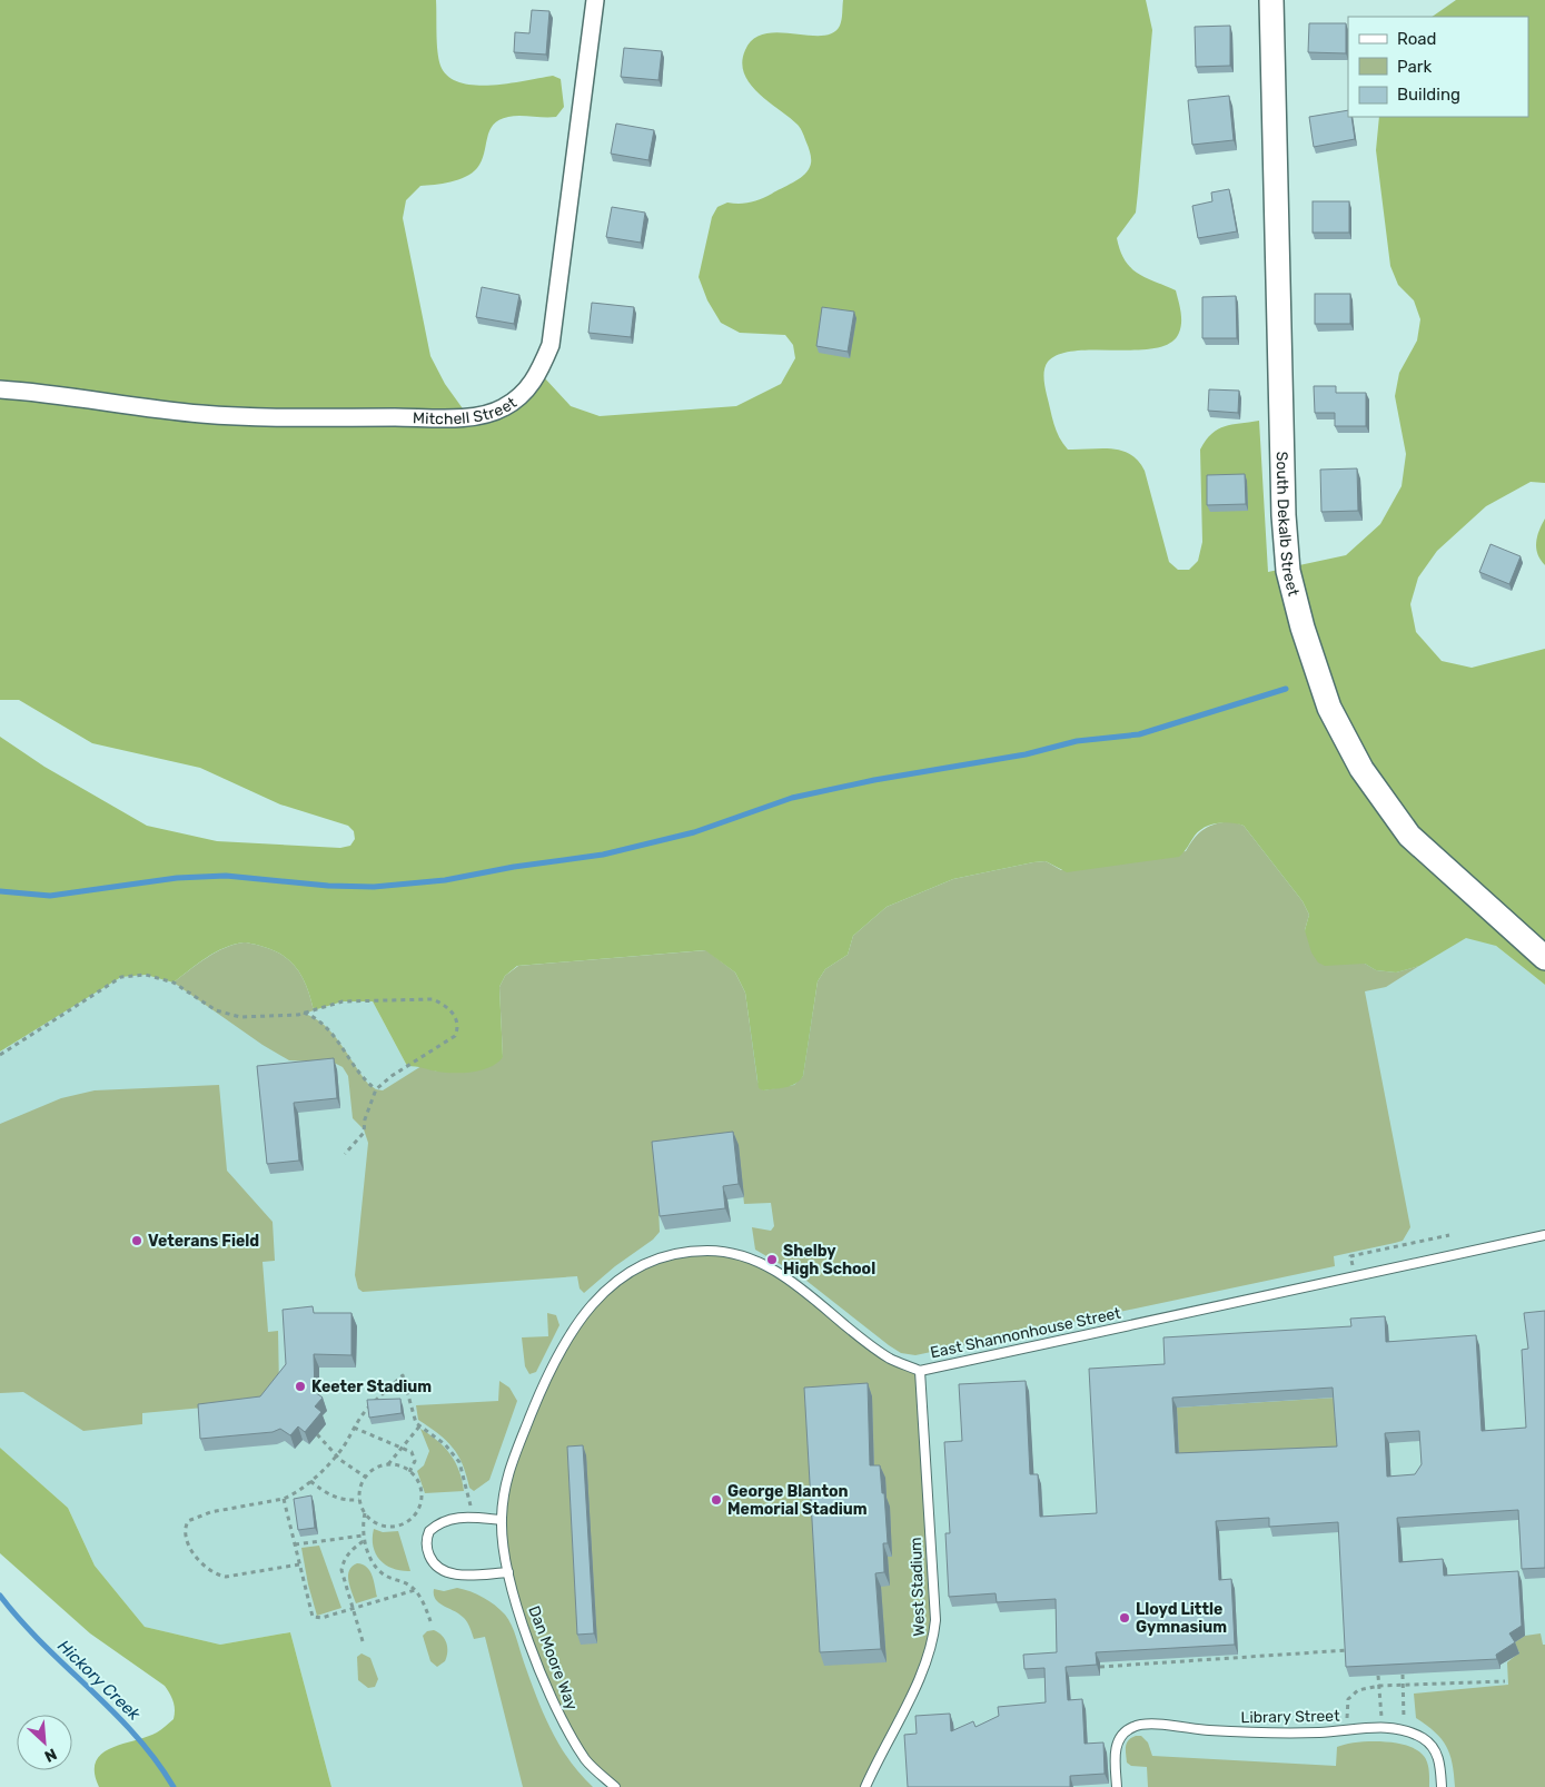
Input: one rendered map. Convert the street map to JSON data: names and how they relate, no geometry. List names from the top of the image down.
{
  "streets": {
    "main road": ["South Dekalb Street"],
    "street": ["Mitchell Street"],
    "lane": [
      "East Shannonhouse Street",
      "West Stadium",
      "Dan Moore Way",
      "Library Street"
    ]
  },
  "crossings": [
    ["East Shannonhouse Street", "West Stadium"],
    ["East Shannonhouse Street", "Dan Moore Way"]
  ],
  "water": ["Hickory Creek"],
  "places": [
    "Veterans Field",
    "Shelby High School",
    "Keeter Stadium",
    "George Blanton Memorial Stadium",
    "Lloyd Little Gymnasium"
  ],
  "legend": ["Road", "Park", "Building"],
  "north": "bottom right"
}
